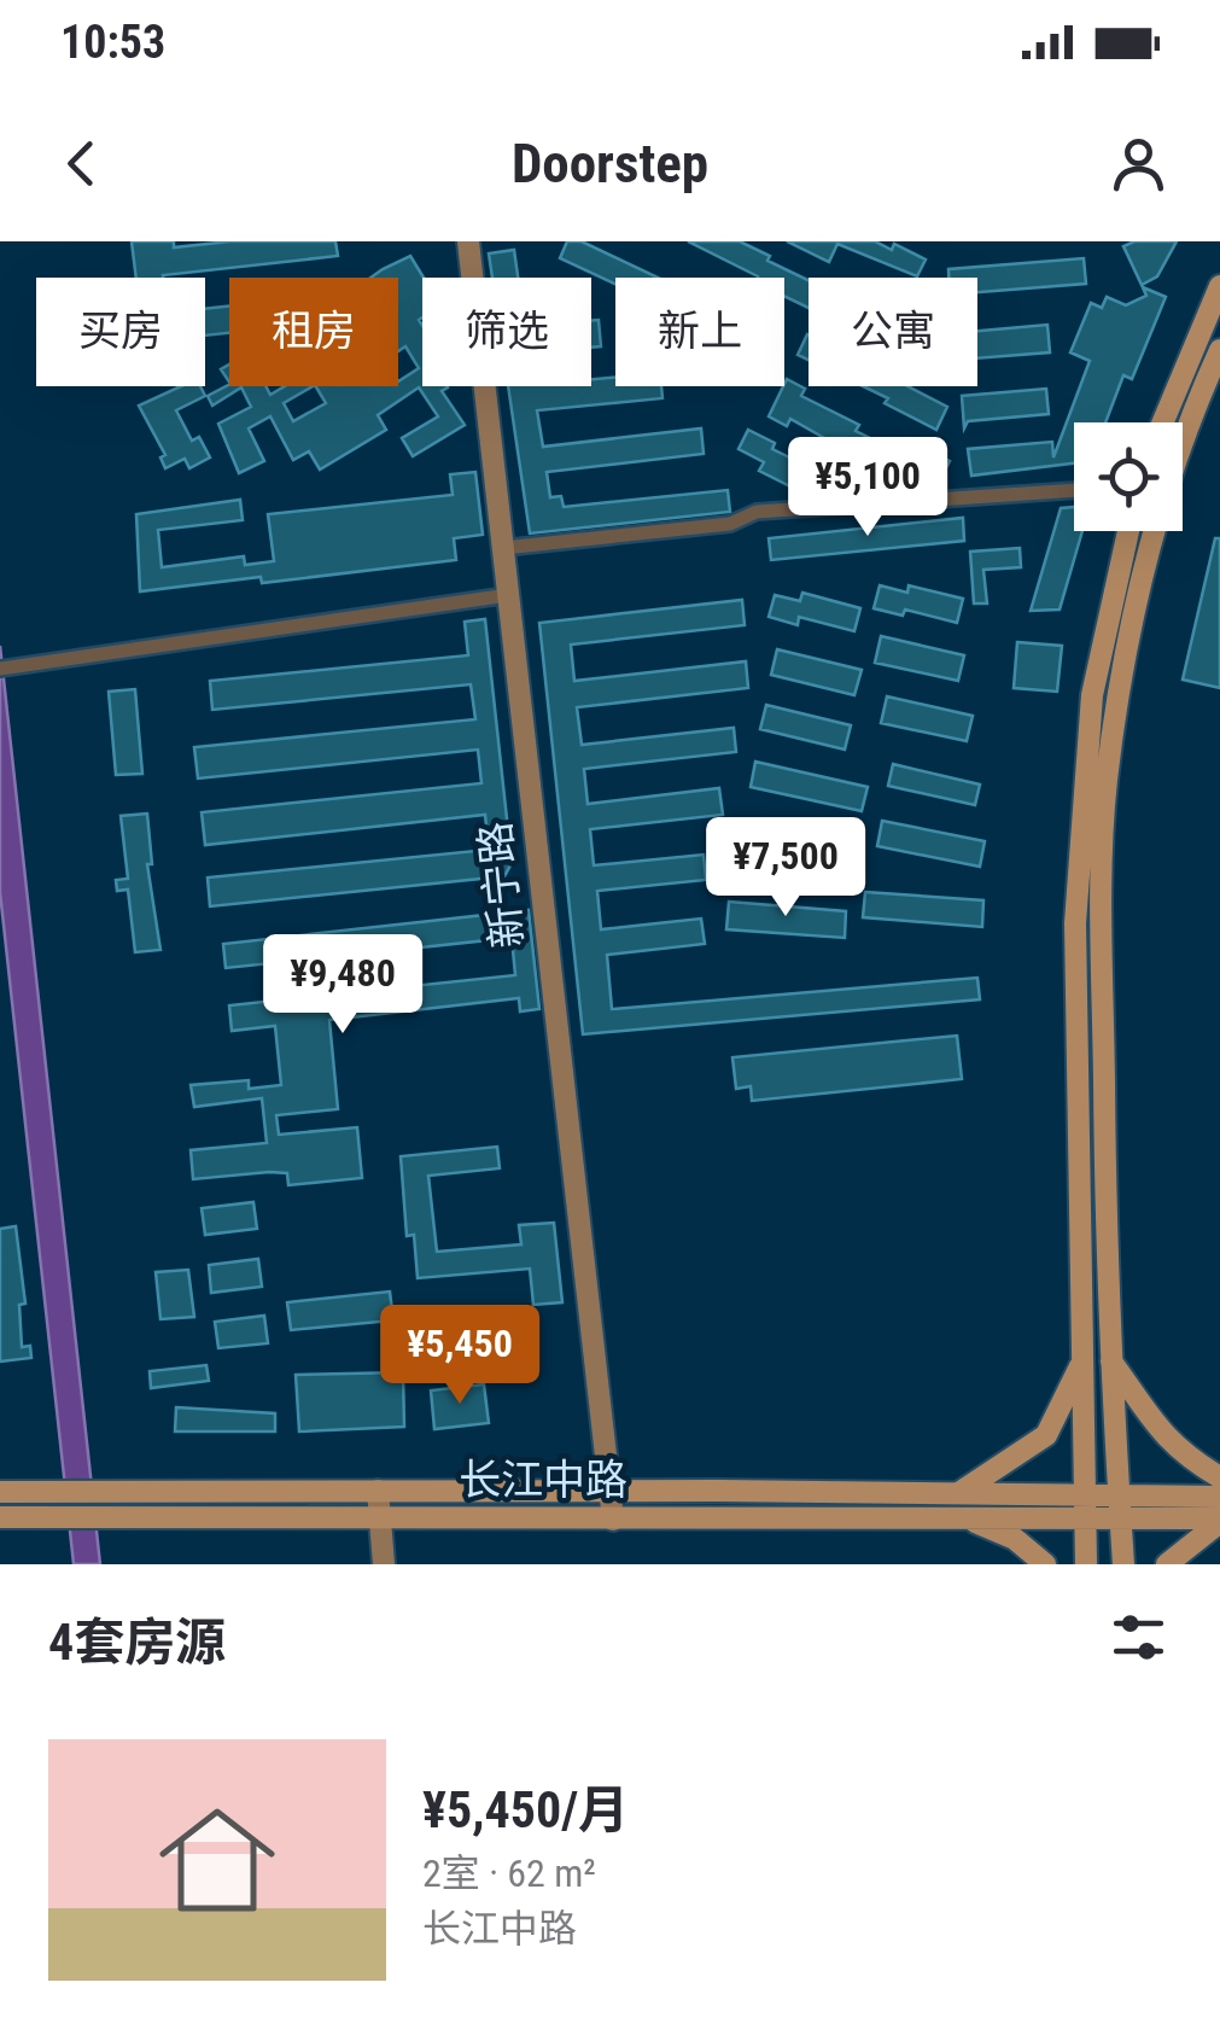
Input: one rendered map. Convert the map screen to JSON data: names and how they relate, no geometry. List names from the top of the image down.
{
  "streets": {
    "main road": ["长江中路"],
    "street": ["新宁路"]
  },
  "crossings": [
    ["新宁路", "长江中路"]
  ],
  "page": {
    "status": "10:53",
    "header": "Doorstep",
    "chip": [
      "买房",
      "租房",
      "筛选",
      "新上",
      "公寓"
    ],
    "price": [
      "¥5,100",
      "¥7,500",
      "¥9,480",
      "¥5,450"
    ],
    "heading": "4套房源",
    "list": [
      {
        "name": "¥5,450/月",
        "note": "2室 · 62 m² · 长江中路"
      }
    ]
  }
}
